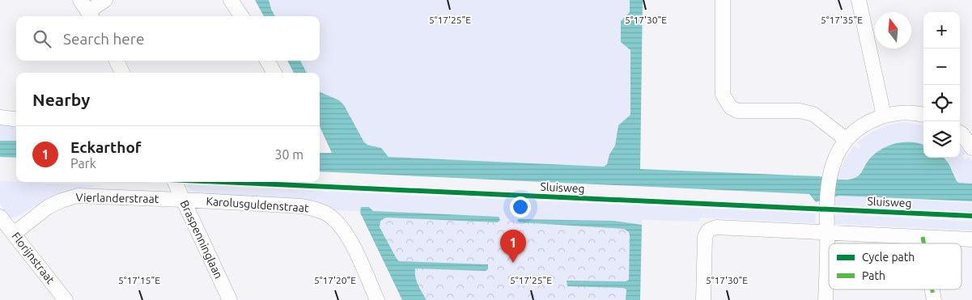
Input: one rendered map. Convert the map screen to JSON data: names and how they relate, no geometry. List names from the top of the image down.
{
  "streets": {
    "street": [
      "Vierlanderstraat",
      "Karolusguldenstraat",
      "Braspenninglaan",
      "Florijnstraat"
    ],
    "cycle path": ["Sluisweg"]
  },
  "crossings": [
    ["Vierlanderstraat", "Karolusguldenstraat"],
    ["Vierlanderstraat", "Braspenninglaan"],
    ["Vierlanderstraat", "Florijnstraat"],
    ["Karolusguldenstraat", "Braspenninglaan"]
  ],
  "legend": ["Cycle path", "Path"],
  "north": "top",
  "page": {
    "map_buttons": ["+", "−"],
    "search": "Search here",
    "heading": "Nearby",
    "list": [
      {
        "mark": "1",
        "name": "Eckarthof",
        "note": "Park",
        "value": "30 m"
      }
    ],
    "pins": "1"
  },
  "coordinates": [
    "5°17'25\"E",
    "5°17'30\"E",
    "5°17'35\"E",
    "5°17'15\"E",
    "5°17'20\"E"
  ]
}
